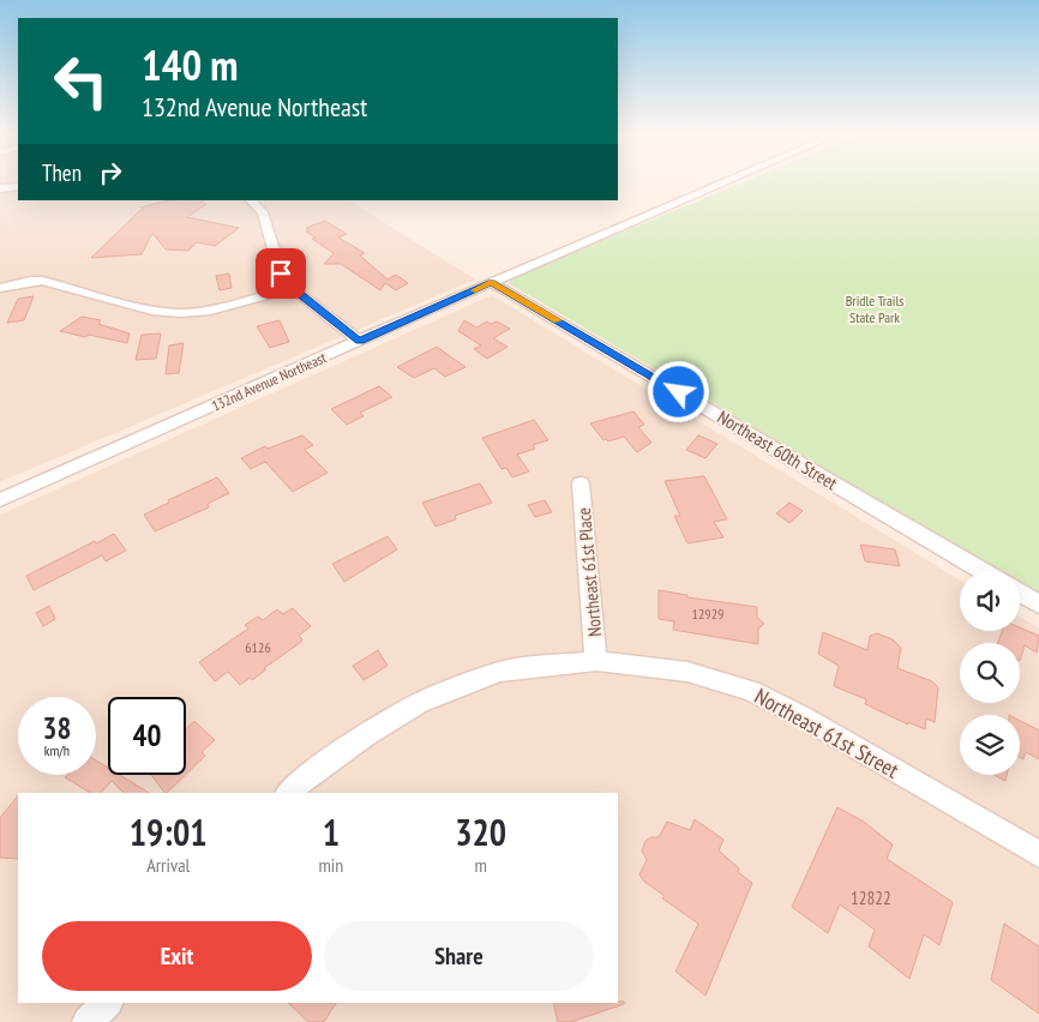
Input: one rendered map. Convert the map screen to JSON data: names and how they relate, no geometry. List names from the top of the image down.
{
  "streets": {
    "street": [
      "132nd Avenue Northeast",
      "Northeast 60th Street",
      "Northeast 61st Place",
      "Northeast 61st Street"
    ]
  },
  "crossings": [
    ["132nd Avenue Northeast", "Northeast 60th Street"],
    ["Northeast 61st Place", "Northeast 61st Street"]
  ],
  "parks": ["Bridle Trails State Park"],
  "house_numbers": ["12929", "6126", "12822"],
  "page": {
    "turn": ["140 m", "132nd Avenue Northeast"],
    "then": "Then",
    "speed": "38 km/h",
    "limit": "40",
    "eta": [
      "19:01",
      "Arrival",
      "1",
      "min",
      "320",
      "m"
    ],
    "buttons": ["Exit", "Share"]
  }
}
